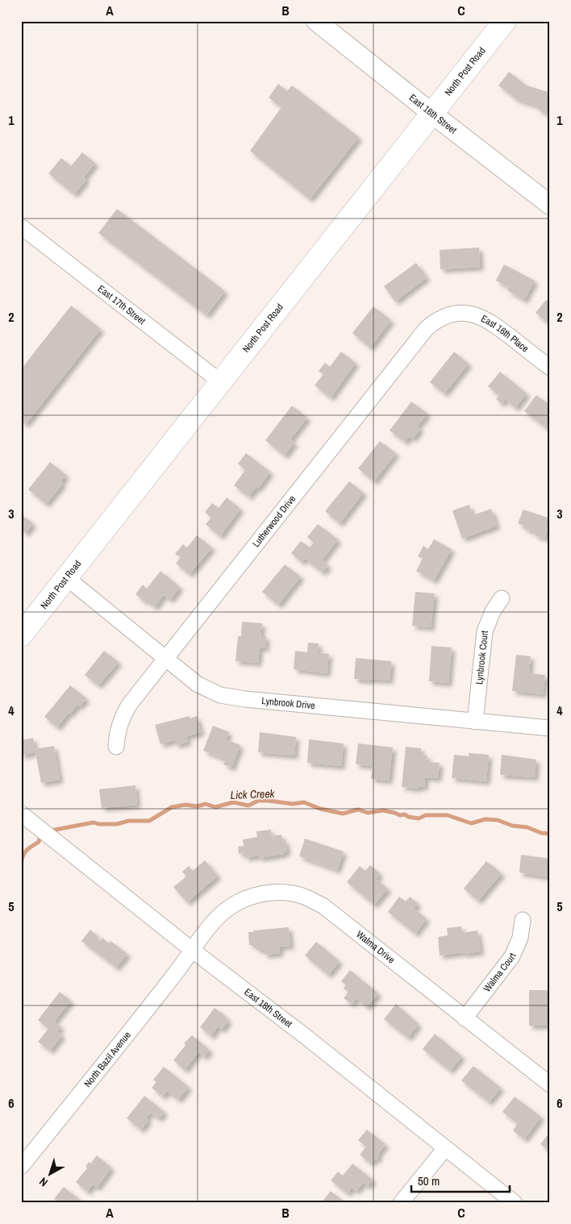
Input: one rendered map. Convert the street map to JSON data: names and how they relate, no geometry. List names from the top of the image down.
{
  "streets": {
    "main road": ["North Post Road"],
    "street": [
      "East 16th Street",
      "East 17th Street",
      "East 16th Place",
      "Lutherwood Drive",
      "Lynbrook Court",
      "Lynbrook Drive",
      "Walma Drive",
      "Walma Court",
      "East 18th Street",
      "North Bazil Avenue"
    ]
  },
  "crossings": [
    ["North Post Road", "East 16th Street"],
    ["North Post Road", "East 17th Street"],
    ["North Post Road", "Lynbrook Drive"],
    ["East 16th Place", "Lutherwood Drive"],
    ["Lutherwood Drive", "Lynbrook Drive"],
    ["Lynbrook Court", "Lynbrook Drive"],
    ["Walma Drive", "Walma Court"],
    ["Walma Drive", "East 18th Street"],
    ["Walma Drive", "North Bazil Avenue"],
    ["East 18th Street", "North Bazil Avenue"]
  ],
  "water": ["Lick Creek"],
  "scale_bar": "50 m",
  "north": "bottom left",
  "grid": {
    "columns": ["A", "B", "C"],
    "rows": [
      "1",
      "2",
      "3",
      "4",
      "5",
      "6"
    ]
  }
}
